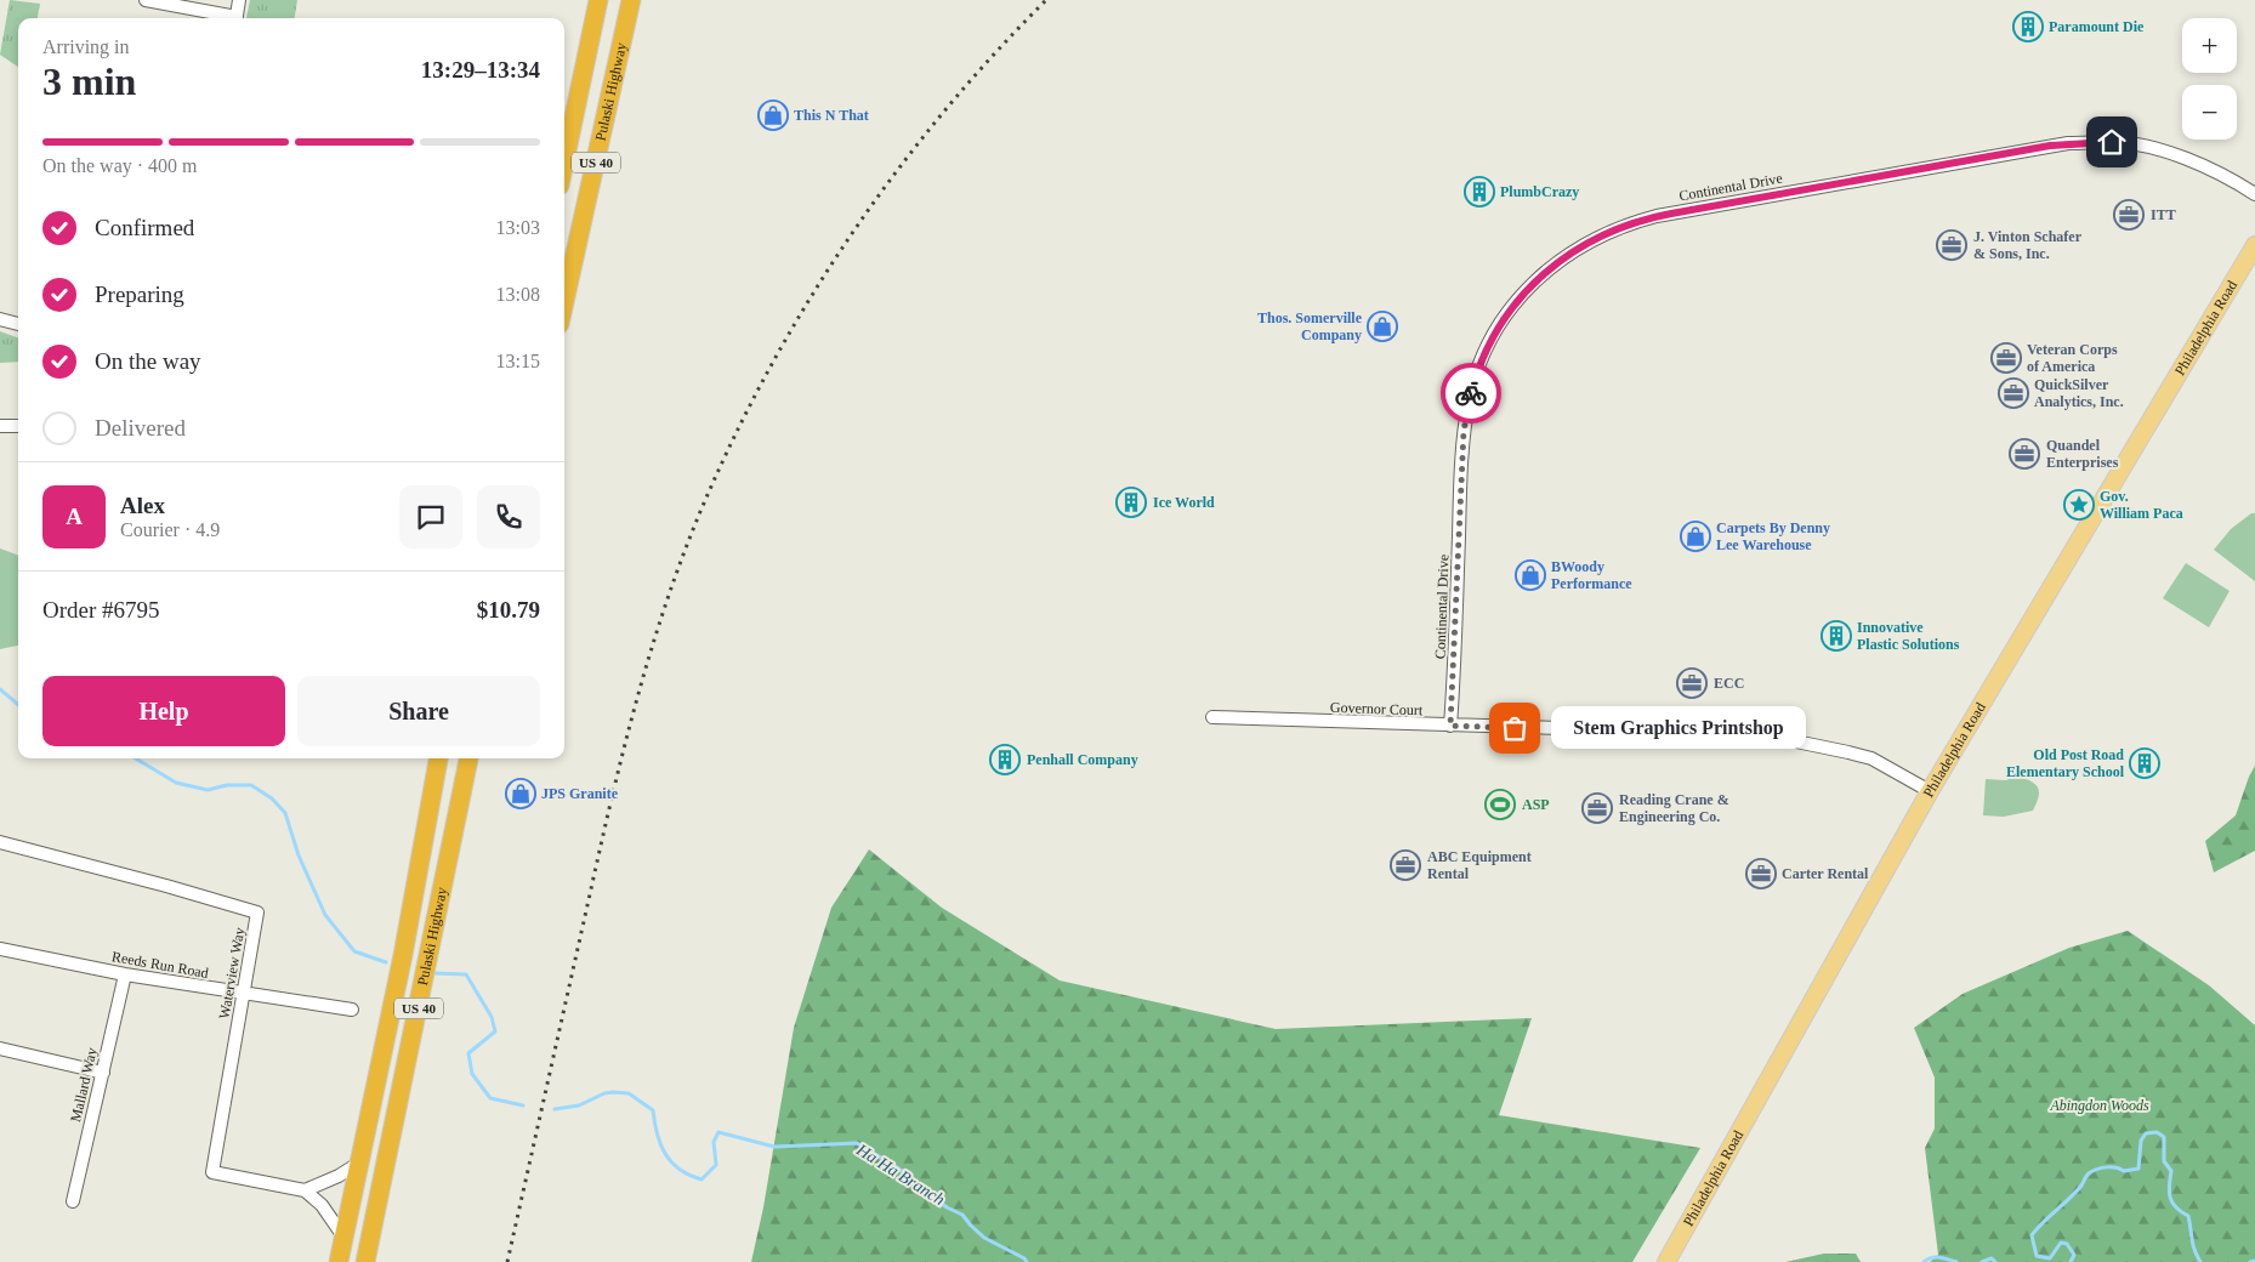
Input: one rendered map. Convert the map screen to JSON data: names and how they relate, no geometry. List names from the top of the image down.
{
  "streets": {
    "highway": ["Pulaski Highway", "US 40"],
    "main road": ["Philadelphia Road"],
    "street": [
      "Continental Drive",
      "Governor Court",
      "Reeds Run Road",
      "Waterview Way",
      "Mallard Way"
    ]
  },
  "crossings": [
    ["Continental Drive", "Governor Court"],
    ["Philadelphia Road", "Governor Court"],
    ["Reeds Run Road", "Waterview Way"],
    ["Reeds Run Road", "Mallard Way"]
  ],
  "water": ["Ha Ha Branch"],
  "parks": ["Abingdon Woods"],
  "places": {
    "building": [
      "Paramount Die",
      "PlumbCrazy",
      "Ice World",
      "Innovative Plastic Solutions",
      "Penhall Company",
      "Old Post Road Elementary School"
    ],
    "shop": [
      "This N That",
      "Thos. Somerville Company",
      "Carpets By Denny Lee Warehouse",
      "BWoody Performance",
      "JPS Granite"
    ],
    "office": [
      "ITT",
      "J. Vinton Schafer & Sons, Inc.",
      "Veteran Corps of America",
      "QuickSilver Analytics, Inc.",
      "Quandel Enterprises",
      "ECC",
      "Reading Crane & Engineering Co.",
      "ABC Equipment Rental",
      "Carter Rental"
    ],
    "place": ["Gov. William Paca"],
    "other": ["Stem Graphics Printshop"],
    "sports": ["ASP"]
  },
  "page": {
    "map_buttons": ["+", "−"],
    "heading": ["3 min", "Arriving in", "13:29–13:34"],
    "panel": [
      "Alex",
      "Courier · 4.9",
      "Order #6795",
      "$10.79"
    ],
    "bar": "On the way · 400 m",
    "list": [
      ["Confirmed", "13:03"],
      ["Preparing", "13:08"],
      ["On the way", "13:15"],
      "Delivered"
    ],
    "round": "A",
    "buttons": ["Help", "Share"],
    "bubble": "Stem Graphics Printshop"
  }
}
